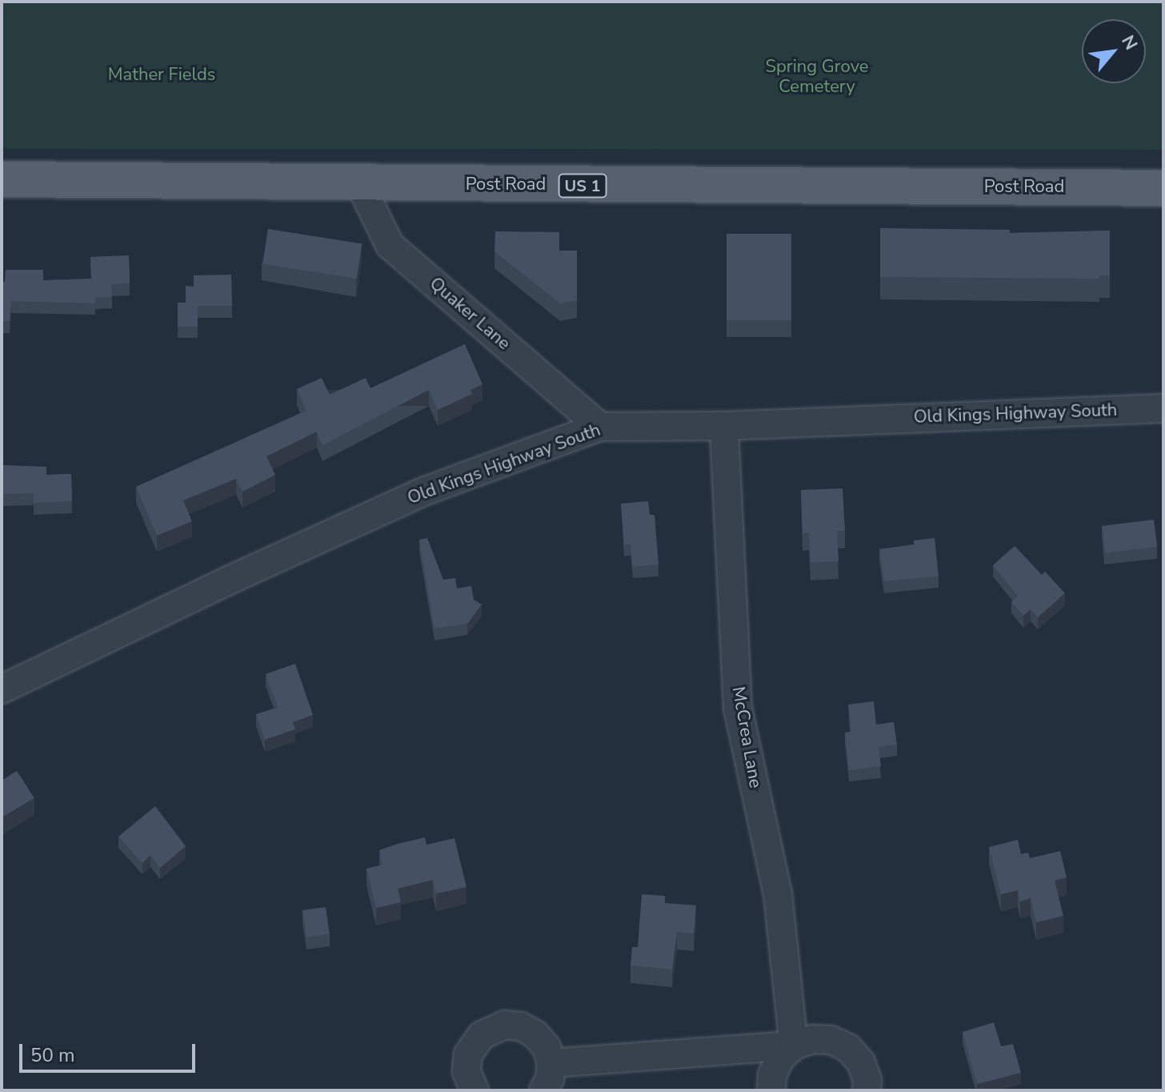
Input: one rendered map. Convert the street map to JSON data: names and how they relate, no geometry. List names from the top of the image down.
{
  "streets": {
    "main road": ["Post Road", "US 1"],
    "street": ["Quaker Lane", "Old Kings Highway South", "McCrea Lane"]
  },
  "crossings": [
    ["Post Road", "Quaker Lane"],
    ["Quaker Lane", "Old Kings Highway South"],
    ["Old Kings Highway South", "McCrea Lane"]
  ],
  "parks": ["Spring Grove Cemetery", "Mather Fields"],
  "scale_bar": "50 m",
  "north": "top right"
}
